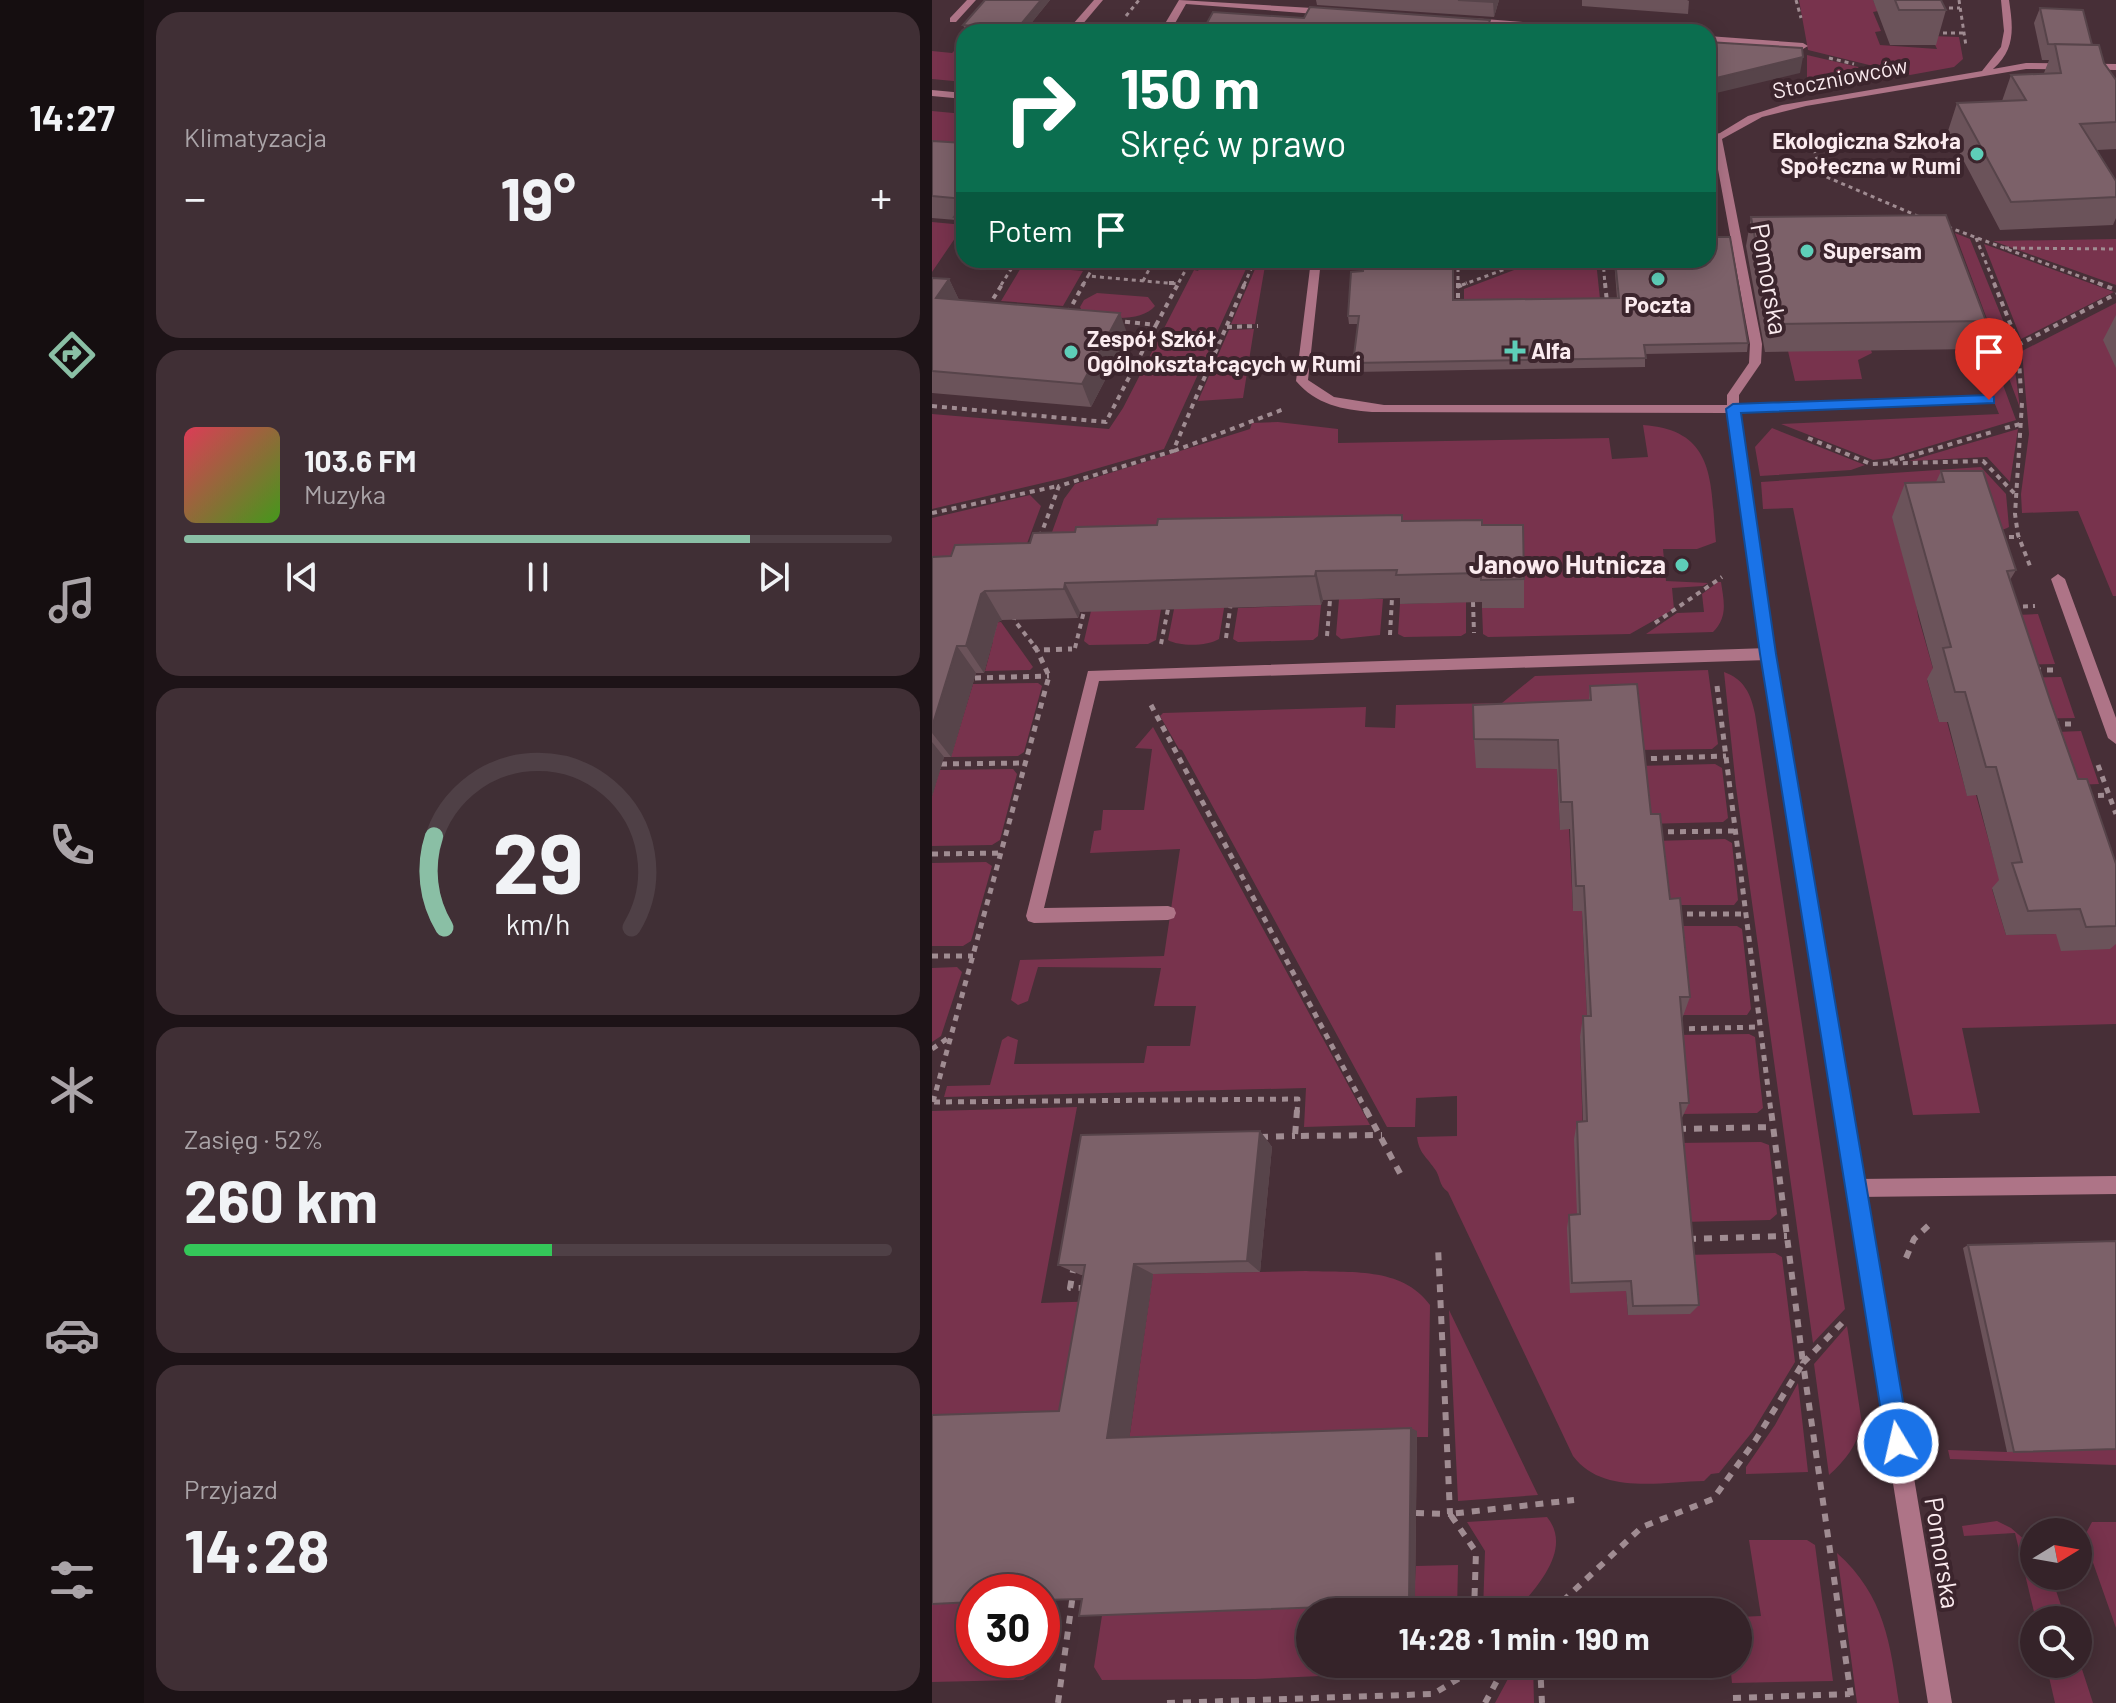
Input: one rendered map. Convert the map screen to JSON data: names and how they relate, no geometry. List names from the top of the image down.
{
  "streets": {
    "street": ["Stoczniowców", "Pomorska"]
  },
  "places": {
    "other": [
      "Ekologiczna Szkoła Społeczna w Rumi",
      "Supersam",
      "Poczta",
      "Zespół Szkół Ogólnokształcących w Rumi",
      "Janowo Hutnicza"
    ],
    "health": ["Alfa"]
  },
  "north": "right",
  "page": {
    "tabs": "14:27",
    "tile": [
      "Klimatyzacja",
      ["Zasięg · 52%", "260 km"],
      ["Przyjazd", "14:28"]
    ],
    "turn": ["150 m", "Skręć w prawo"],
    "heat": ["−", "19°", "+"],
    "then": "Potem",
    "song": ["103.6 FM", "Muzyka"],
    "limit": "30",
    "trip": "14:28 · 1 min · 190 m",
    "gauge": ["29", "km/h"]
  }
}
